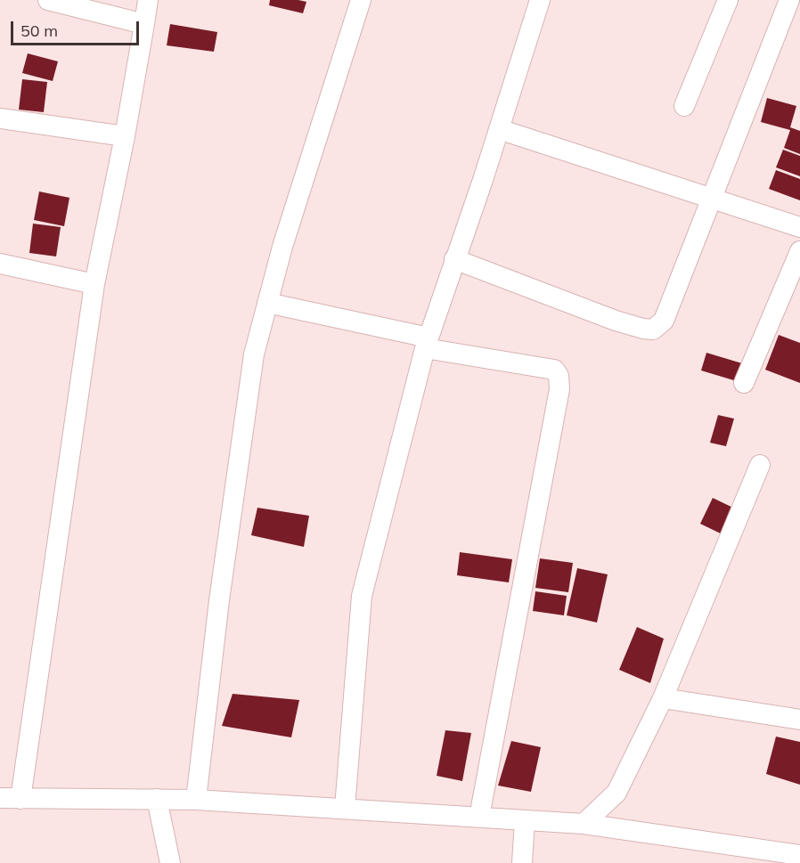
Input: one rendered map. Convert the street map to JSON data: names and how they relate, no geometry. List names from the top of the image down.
{
  "scale_bar": "50 m"
}
